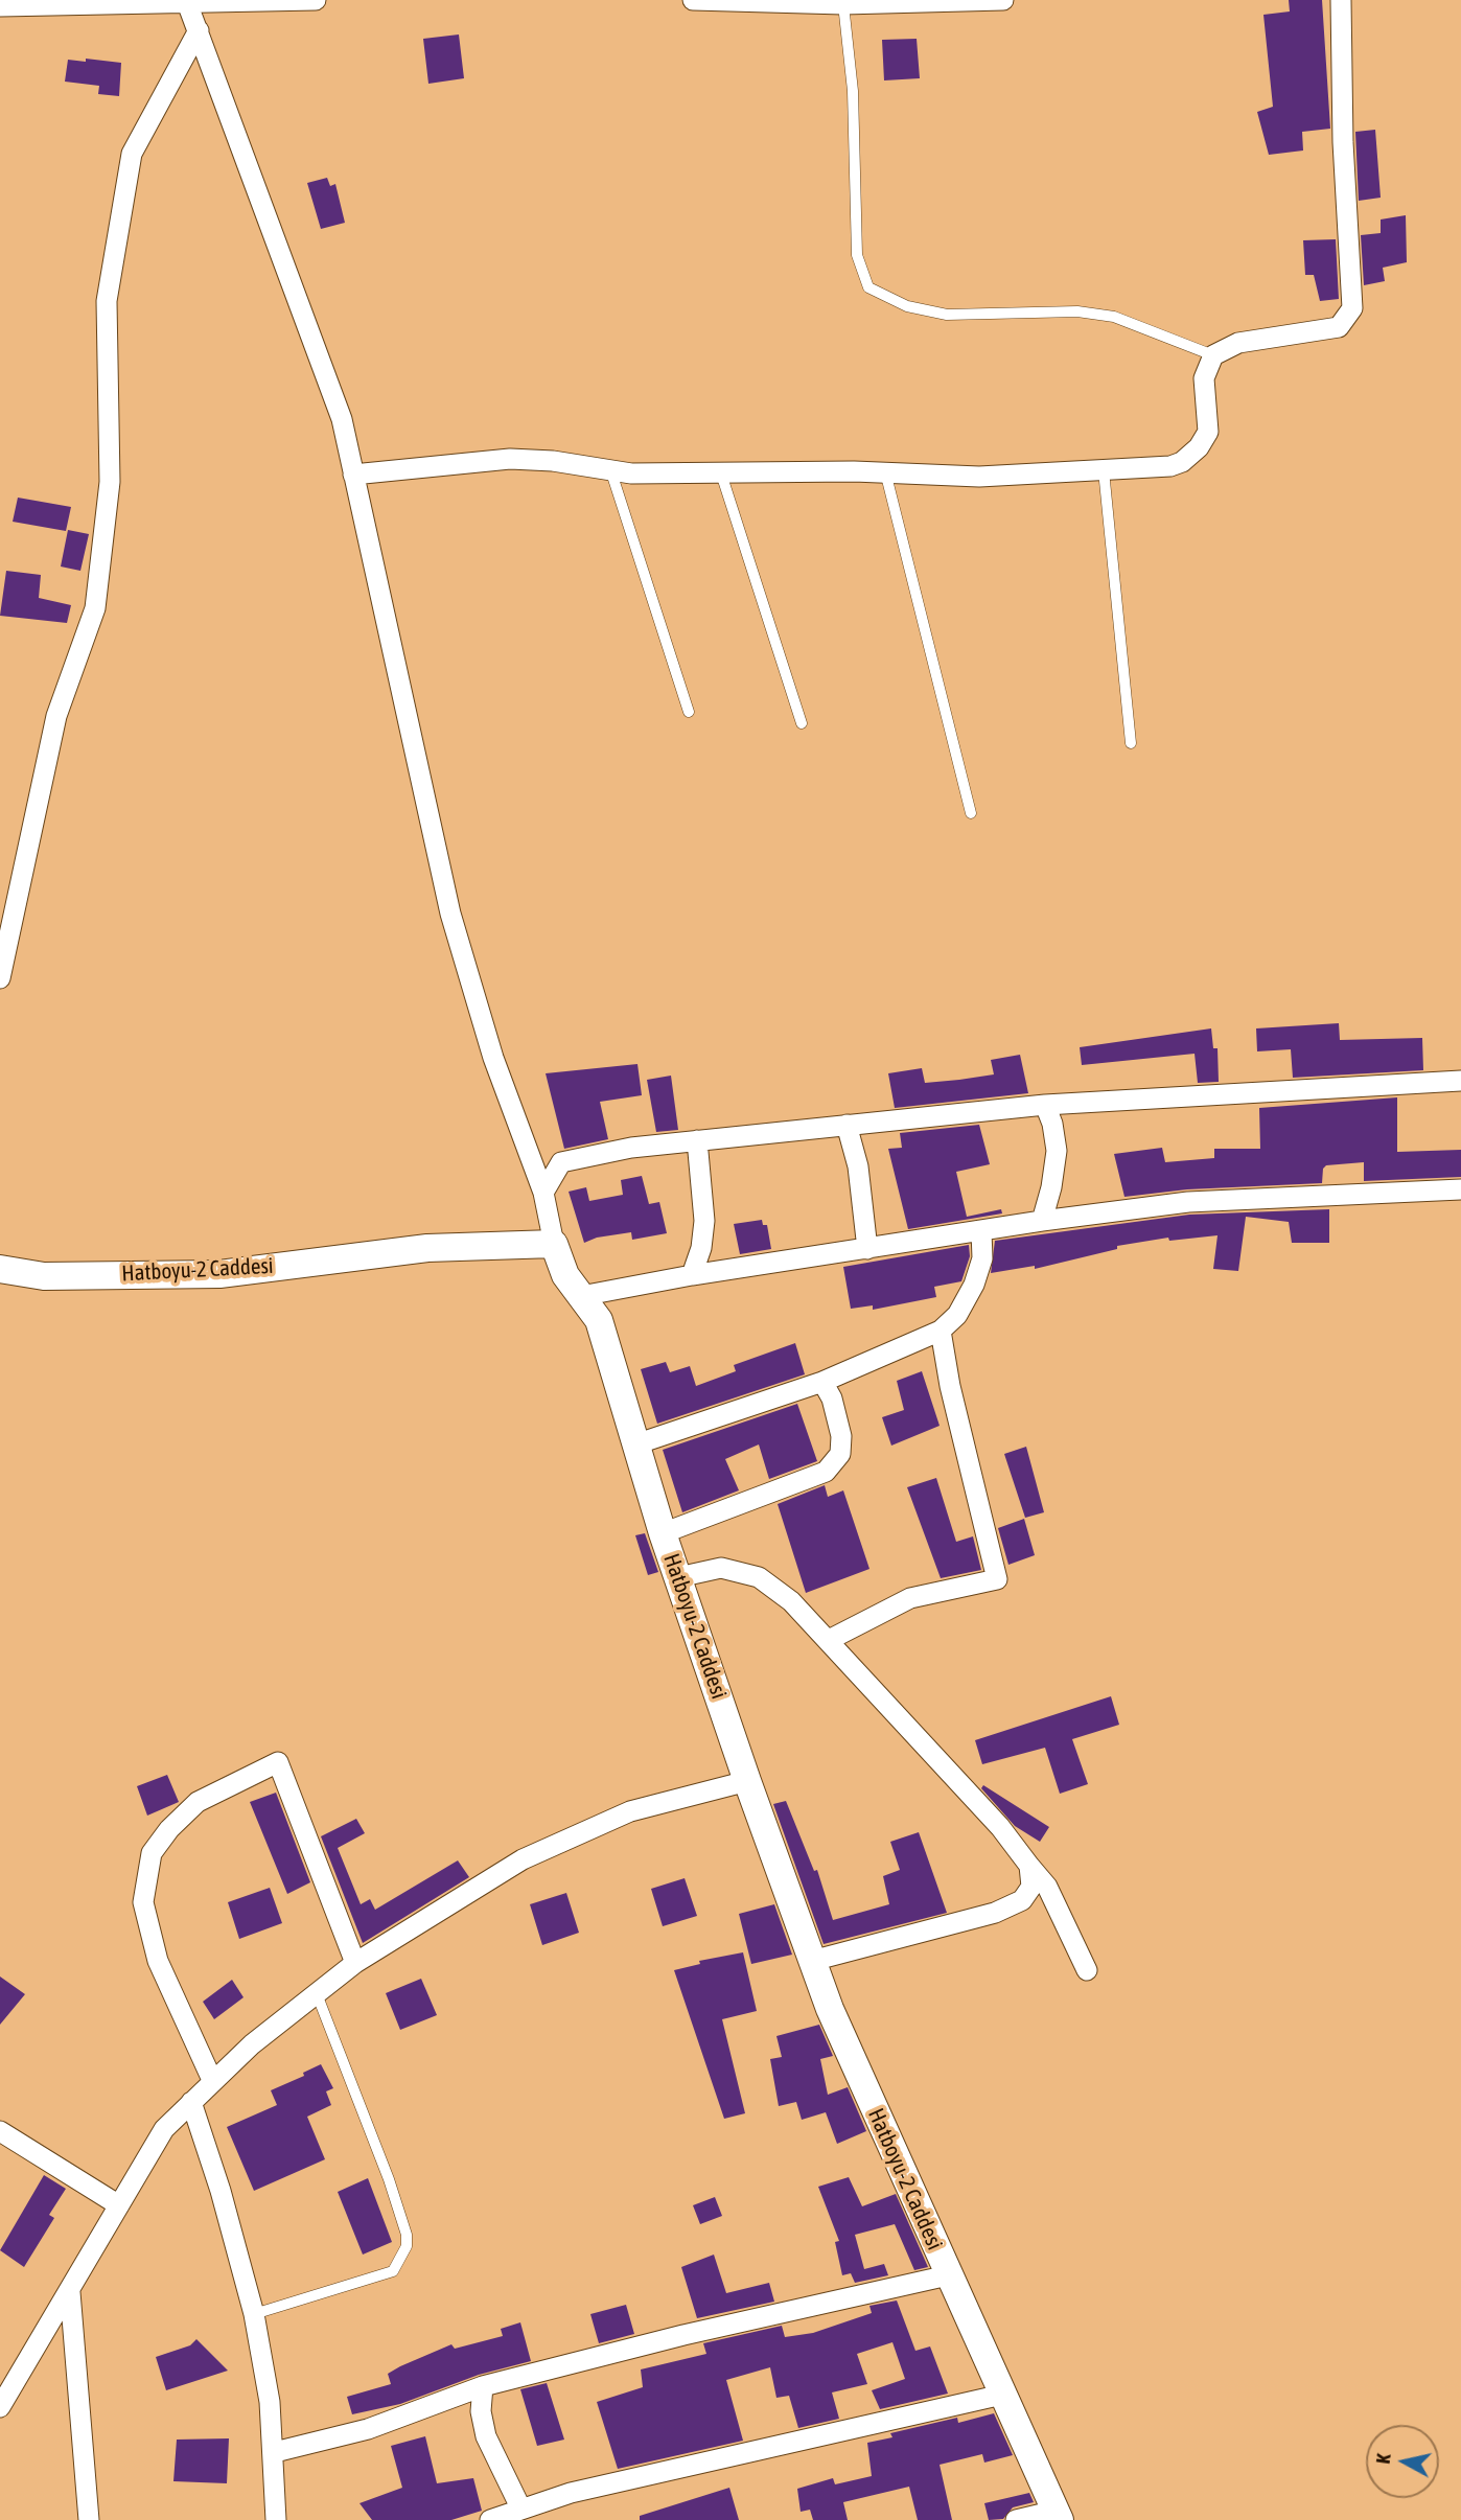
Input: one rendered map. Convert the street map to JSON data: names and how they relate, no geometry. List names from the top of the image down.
{
  "streets": {
    "main road": ["Hatboyu-2 Caddesi"]
  },
  "north": "left"
}
